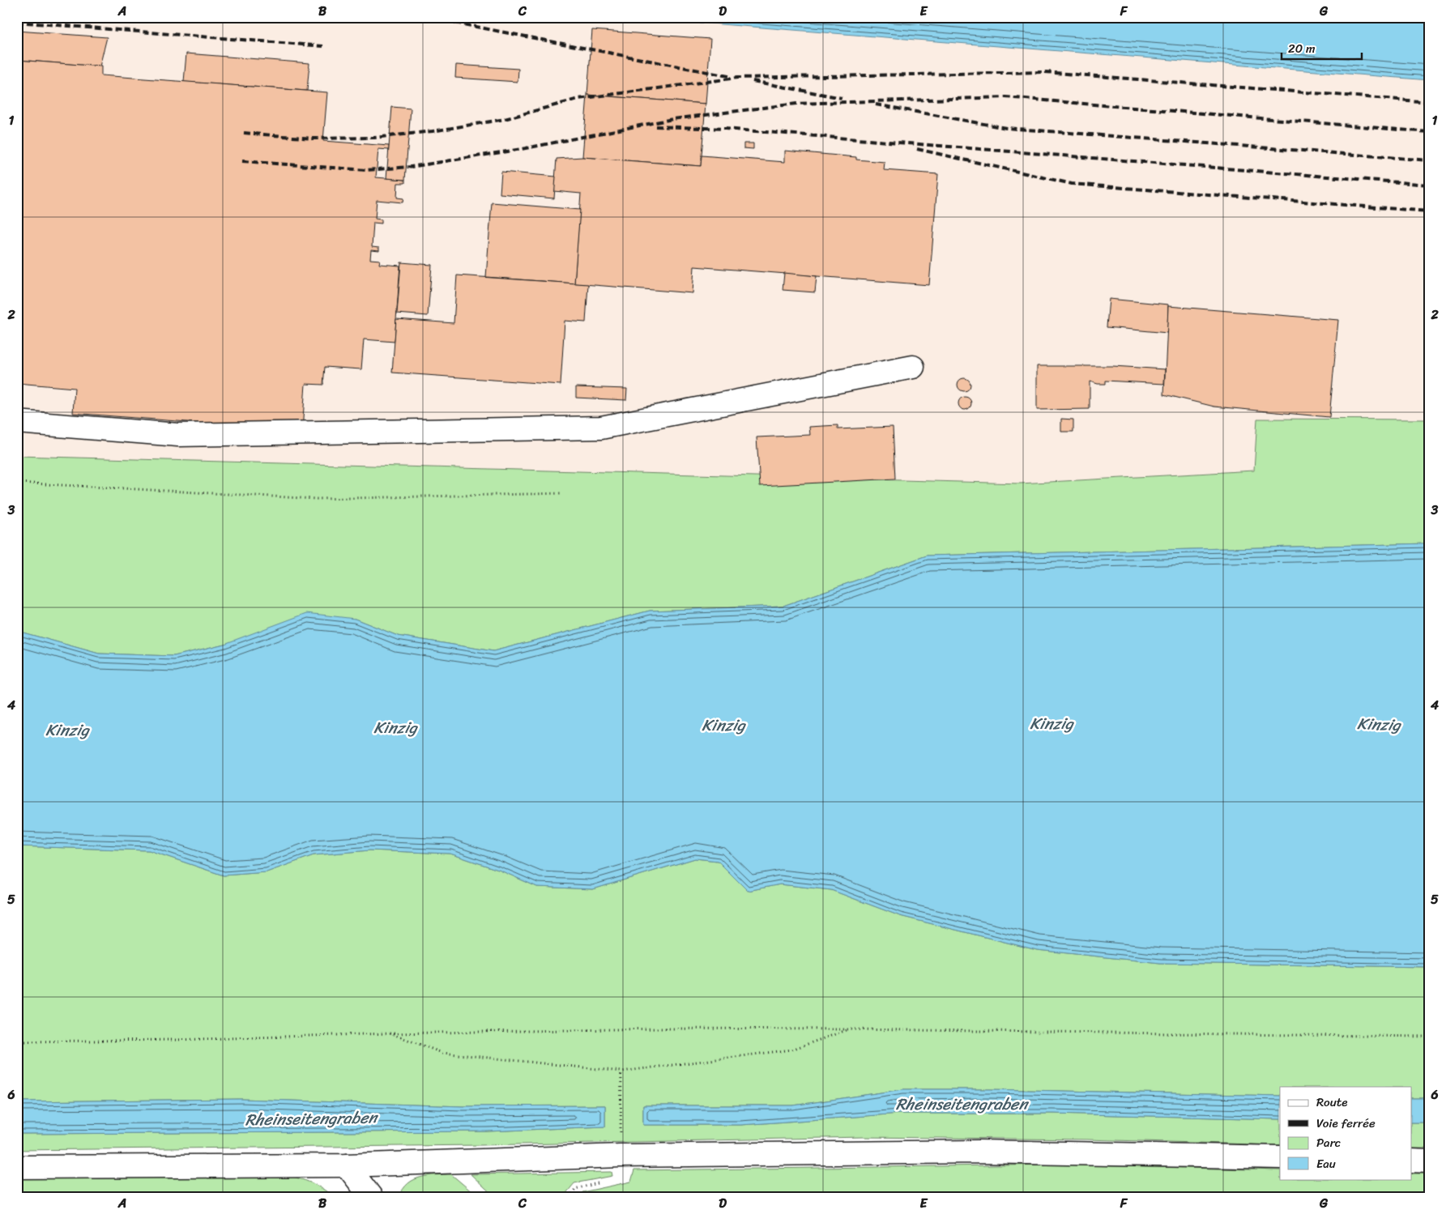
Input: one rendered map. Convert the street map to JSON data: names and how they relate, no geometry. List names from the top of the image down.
{
  "water": ["Kinzig", "Rheinseitengraben"],
  "legend": [
    "Route",
    "Voie ferrée",
    "Parc",
    "Eau"
  ],
  "scale_bar": "20 m",
  "grid": {
    "columns": [
      "A",
      "B",
      "C",
      "D",
      "E",
      "F",
      "G"
    ],
    "rows": [
      "1",
      "2",
      "3",
      "4",
      "5",
      "6"
    ]
  }
}
